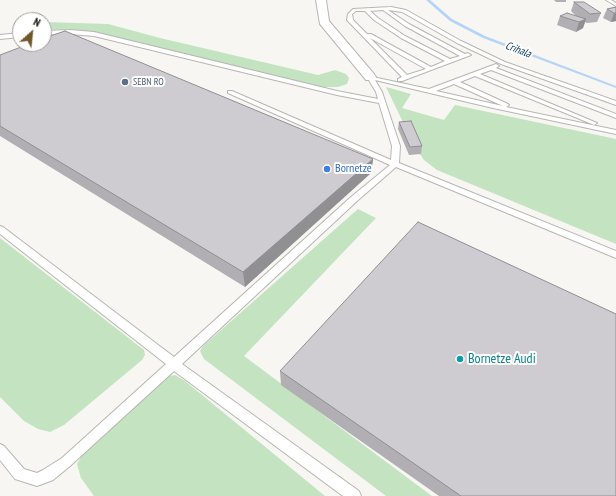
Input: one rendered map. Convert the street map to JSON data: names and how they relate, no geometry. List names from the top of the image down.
{
  "water": ["Crihala"],
  "places": ["SEBN RO", "Bornetze", "Bornetze Audi"],
  "north": "top right"
}
